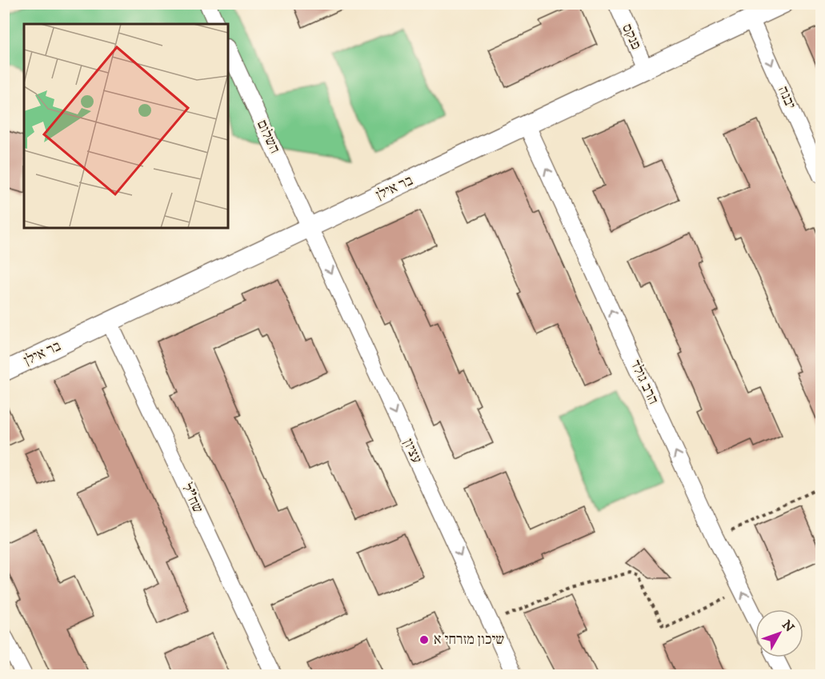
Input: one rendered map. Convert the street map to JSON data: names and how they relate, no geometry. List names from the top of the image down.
{
  "streets": {
    "street": [
      "פנקס",
      "יבנה",
      "השלום",
      "בר אילן",
      "הרב גולד",
      "עציון",
      "שח\"ל"
    ]
  },
  "crossings": [
    ["פנקס", "בר אילן"],
    ["יבנה", "בר אילן"],
    ["השלום", "בר אילן"],
    ["השלום", "עציון"],
    ["בר אילן", "הרב גולד"],
    ["בר אילן", "עציון"],
    ["בר אילן", "שח\"ל"]
  ],
  "one_way": ["יבנה", "הרב גולד", "עציון"],
  "places": ["שיכון מזרחי א"],
  "north": "top right"
}
